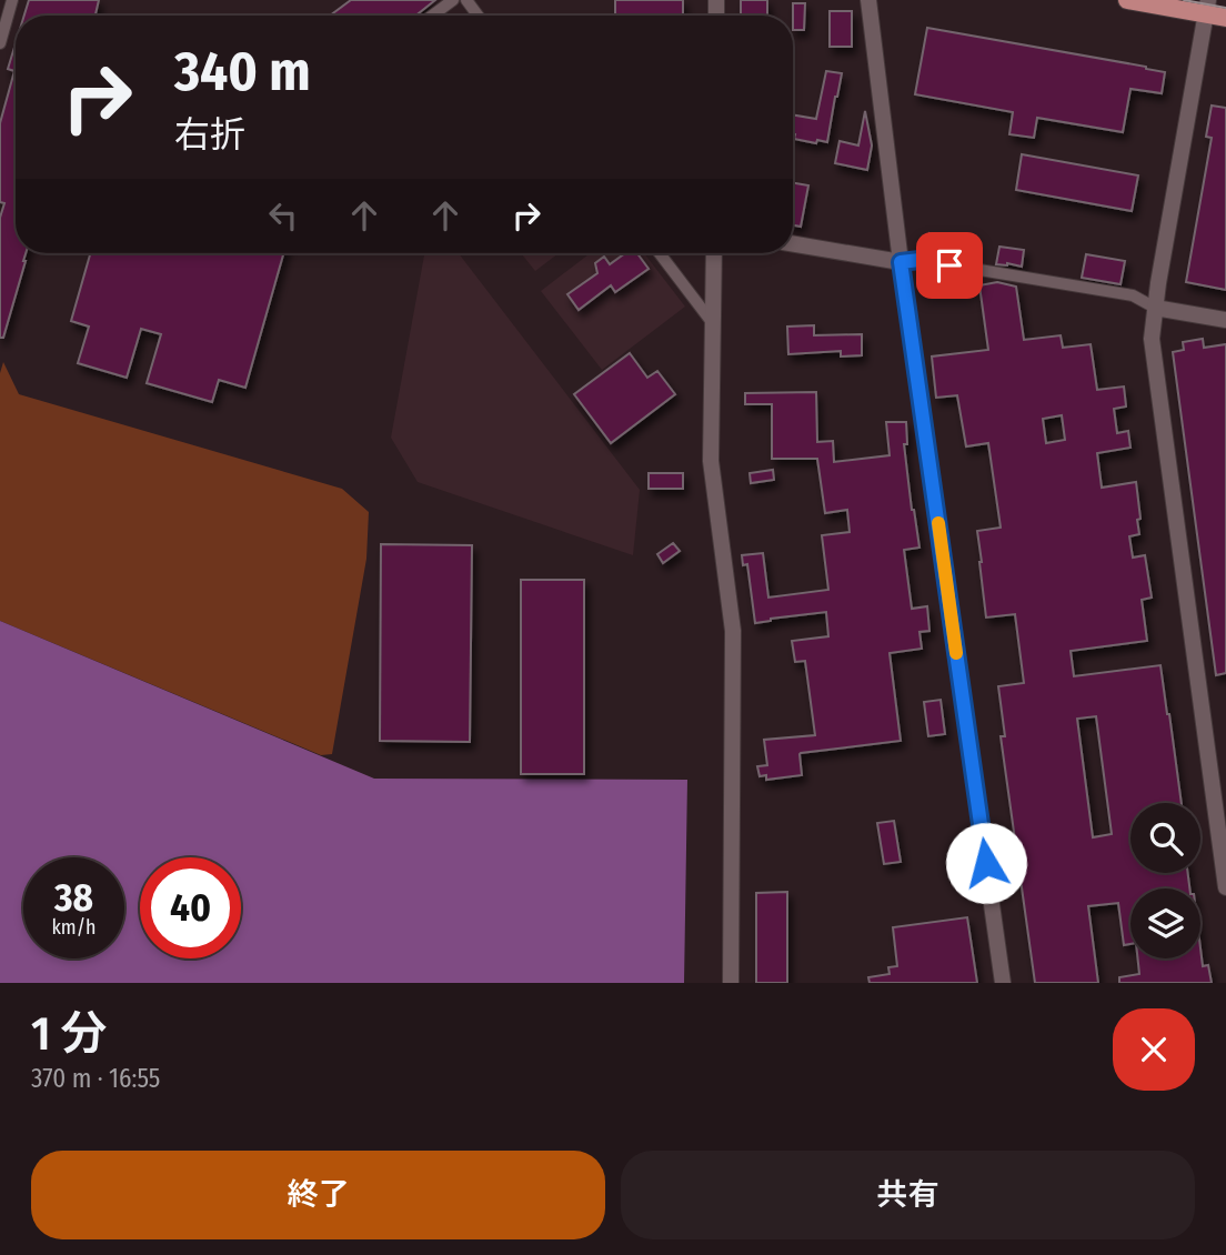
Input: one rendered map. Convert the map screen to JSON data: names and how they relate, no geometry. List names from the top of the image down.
{
  "page": {
    "turn": ["340 m", "右折"],
    "speed": "38 km/h",
    "limit": "40",
    "heading": ["1 分", "370 m · 16:55"],
    "buttons": ["終了", "共有"]
  }
}
